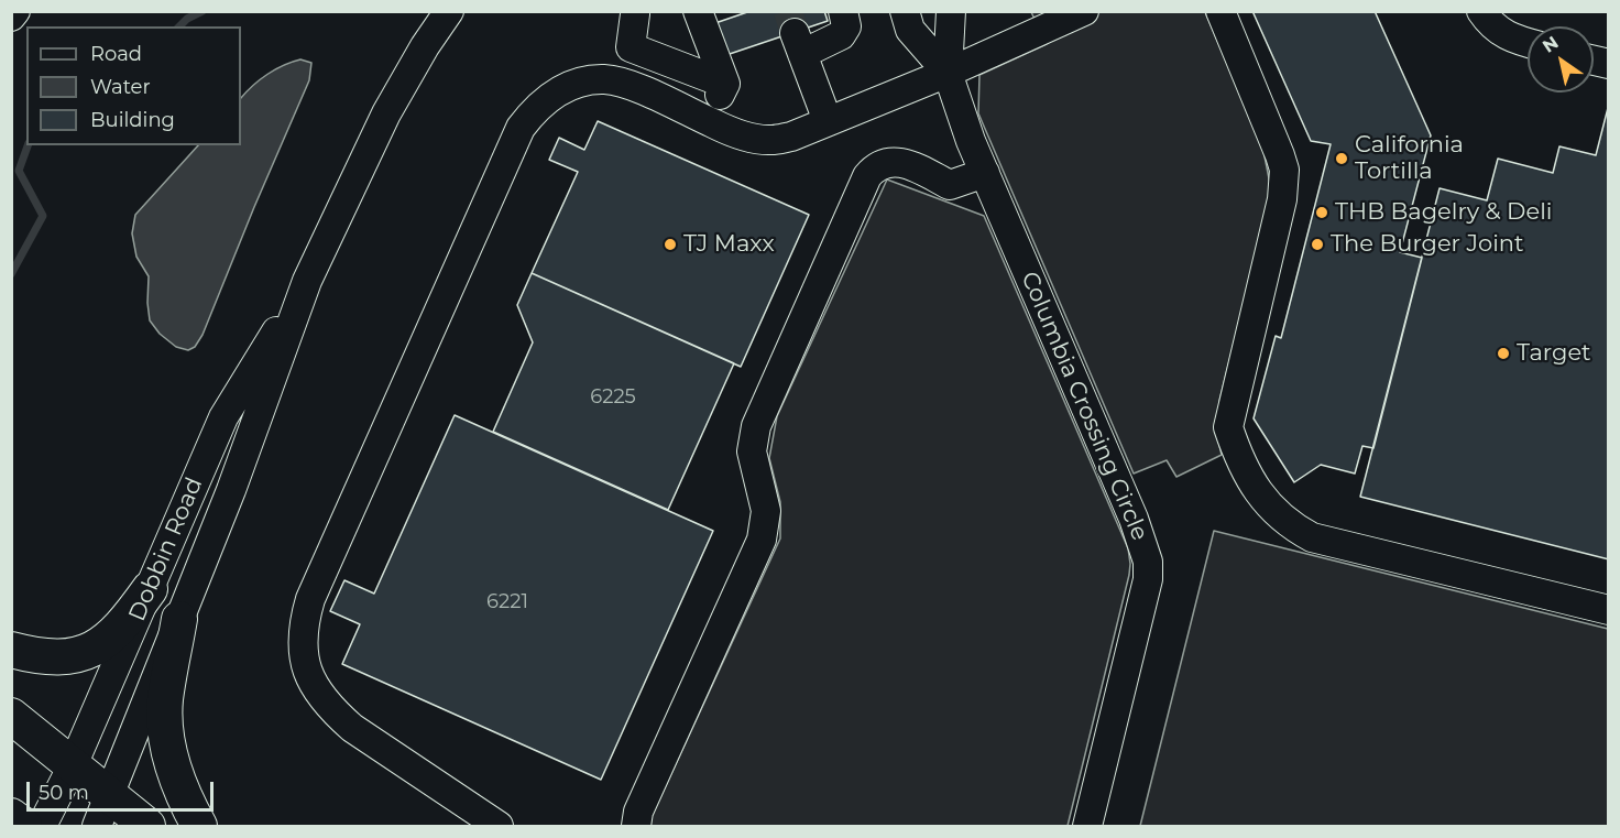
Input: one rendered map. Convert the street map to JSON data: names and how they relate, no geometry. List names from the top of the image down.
{
  "streets": {
    "street": ["Columbia Crossing Circle", "Dobbin Road"]
  },
  "places": [
    "California Tortilla",
    "THB Bagelry & Deli",
    "TJ Maxx",
    "The Burger Joint",
    "Target"
  ],
  "house_numbers": ["6225", "6221"],
  "legend": ["Road", "Water", "Building"],
  "scale_bar": "50 m",
  "north": "top left"
}
